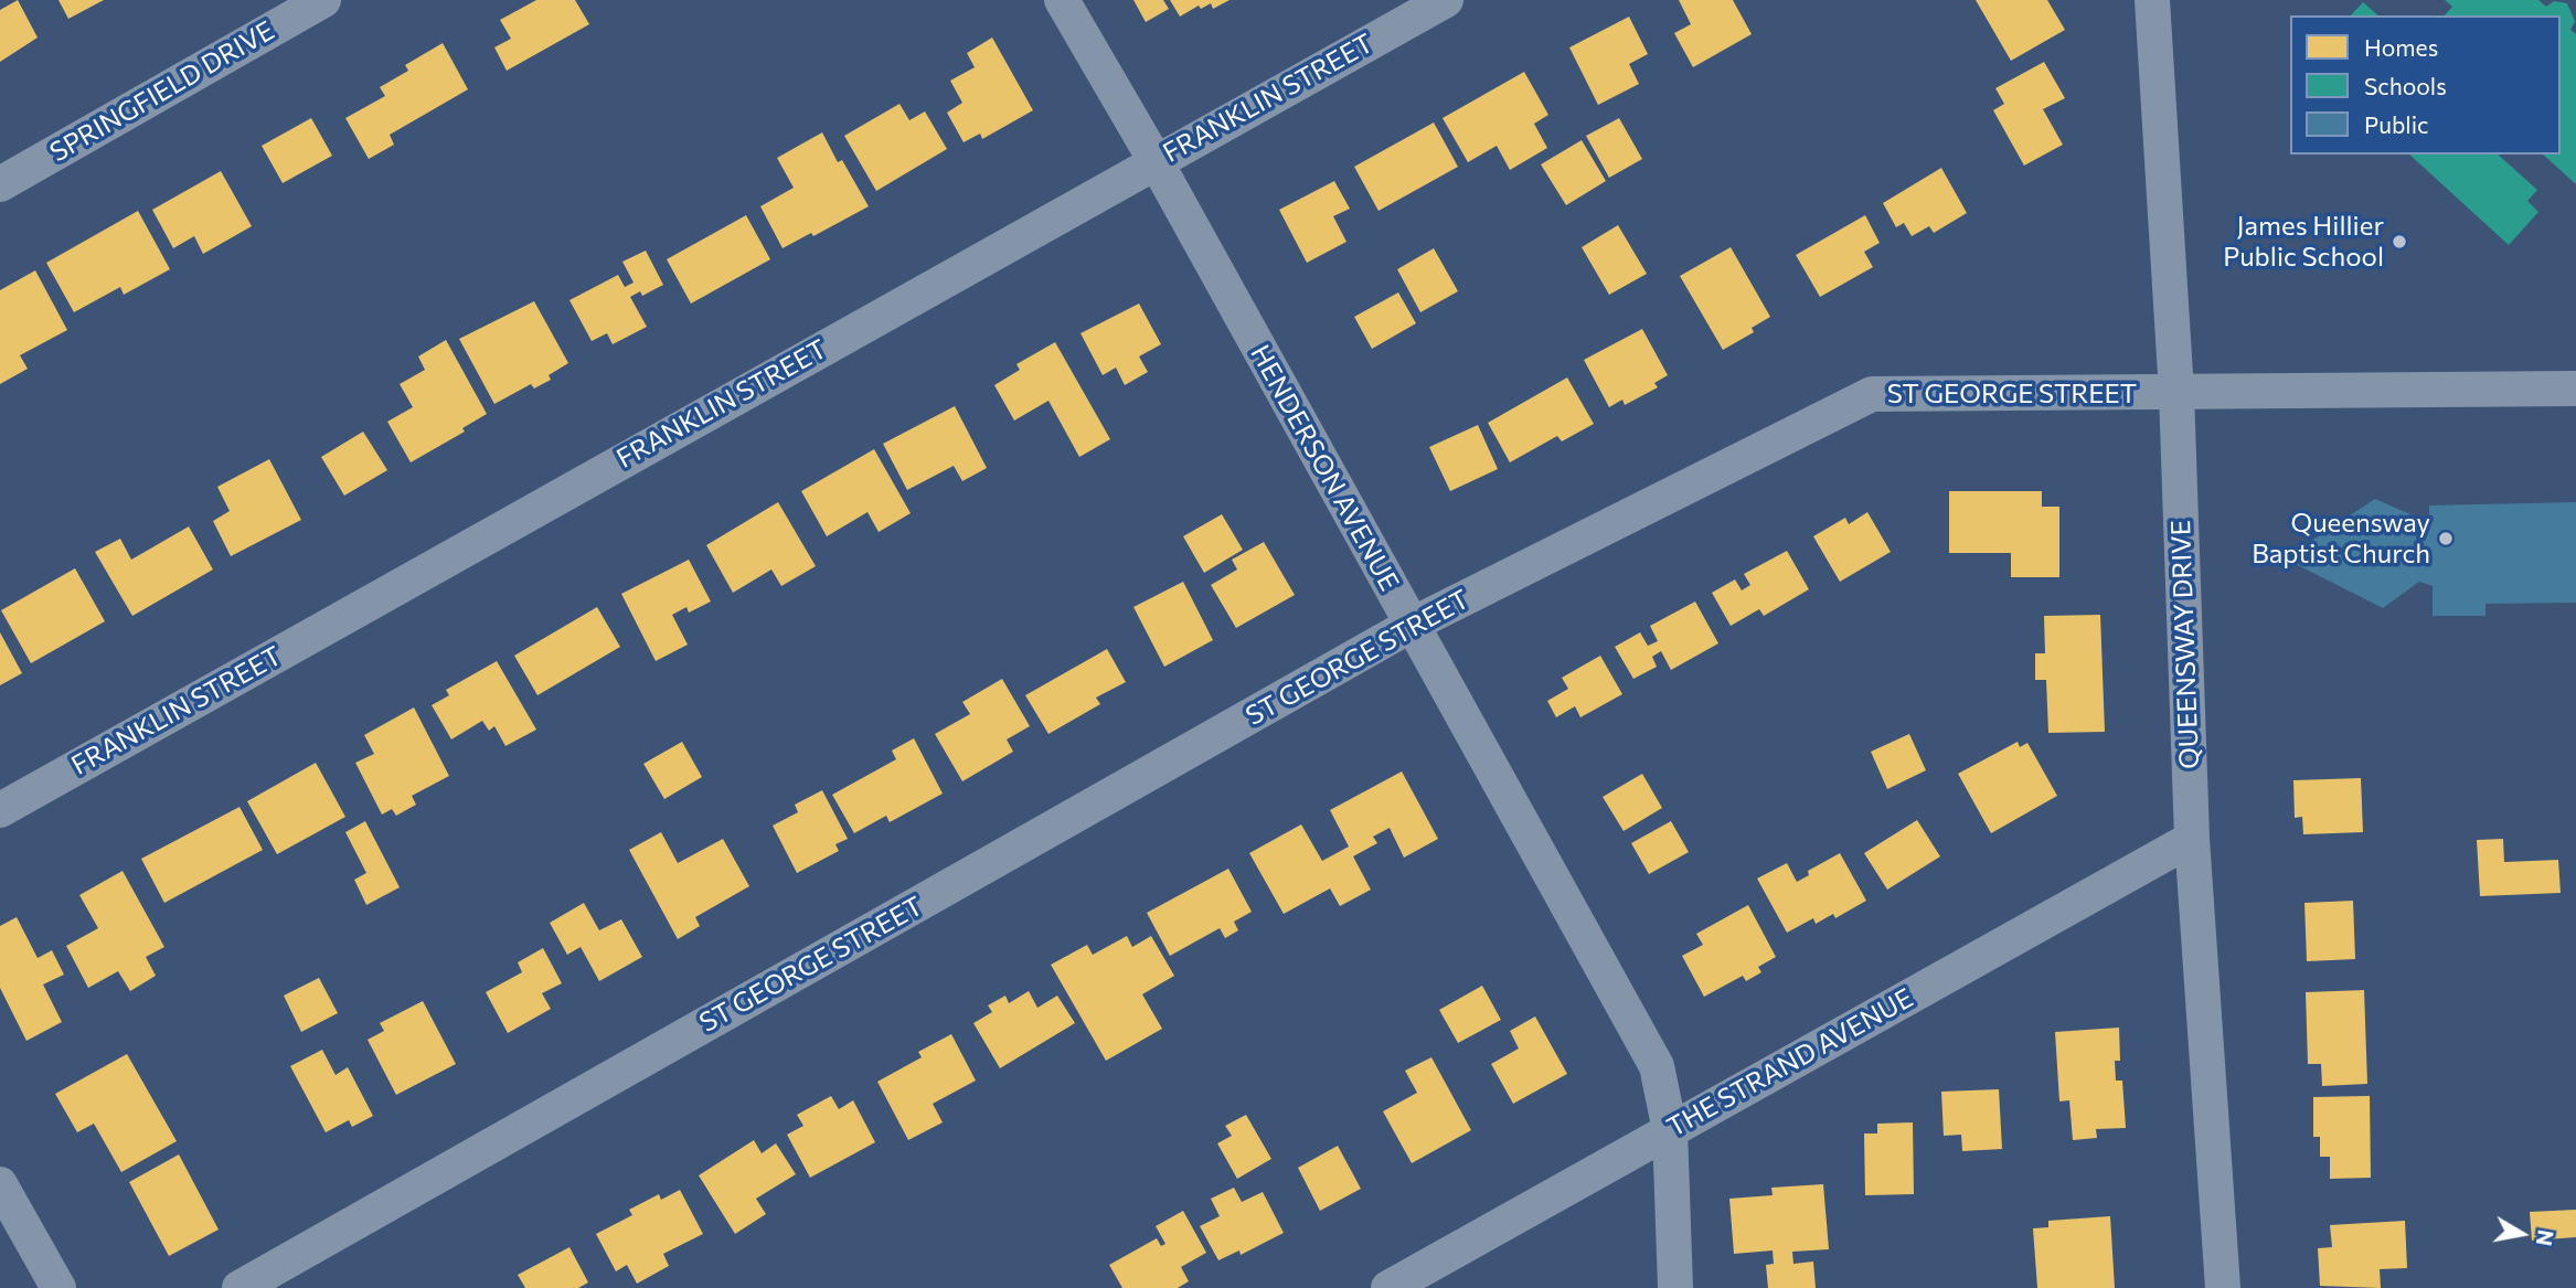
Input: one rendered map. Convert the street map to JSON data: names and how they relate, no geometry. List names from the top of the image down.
{
  "streets": {
    "street": [
      "SPRINGFIELD DRIVE",
      "FRANKLIN STREET",
      "ST GEORGE STREET",
      "HENDERSON AVENUE",
      "QUEENSWAY DRIVE",
      "THE STRAND AVENUE"
    ]
  },
  "crossings": [
    ["FRANKLIN STREET", "HENDERSON AVENUE"],
    ["ST GEORGE STREET", "HENDERSON AVENUE"],
    ["ST GEORGE STREET", "QUEENSWAY DRIVE"],
    ["HENDERSON AVENUE", "THE STRAND AVENUE"],
    ["QUEENSWAY DRIVE", "THE STRAND AVENUE"]
  ],
  "places": ["James Hillier Public School", "Queensway Baptist Church"],
  "legend": ["Homes", "Schools", "Public"],
  "north": "right"
}
